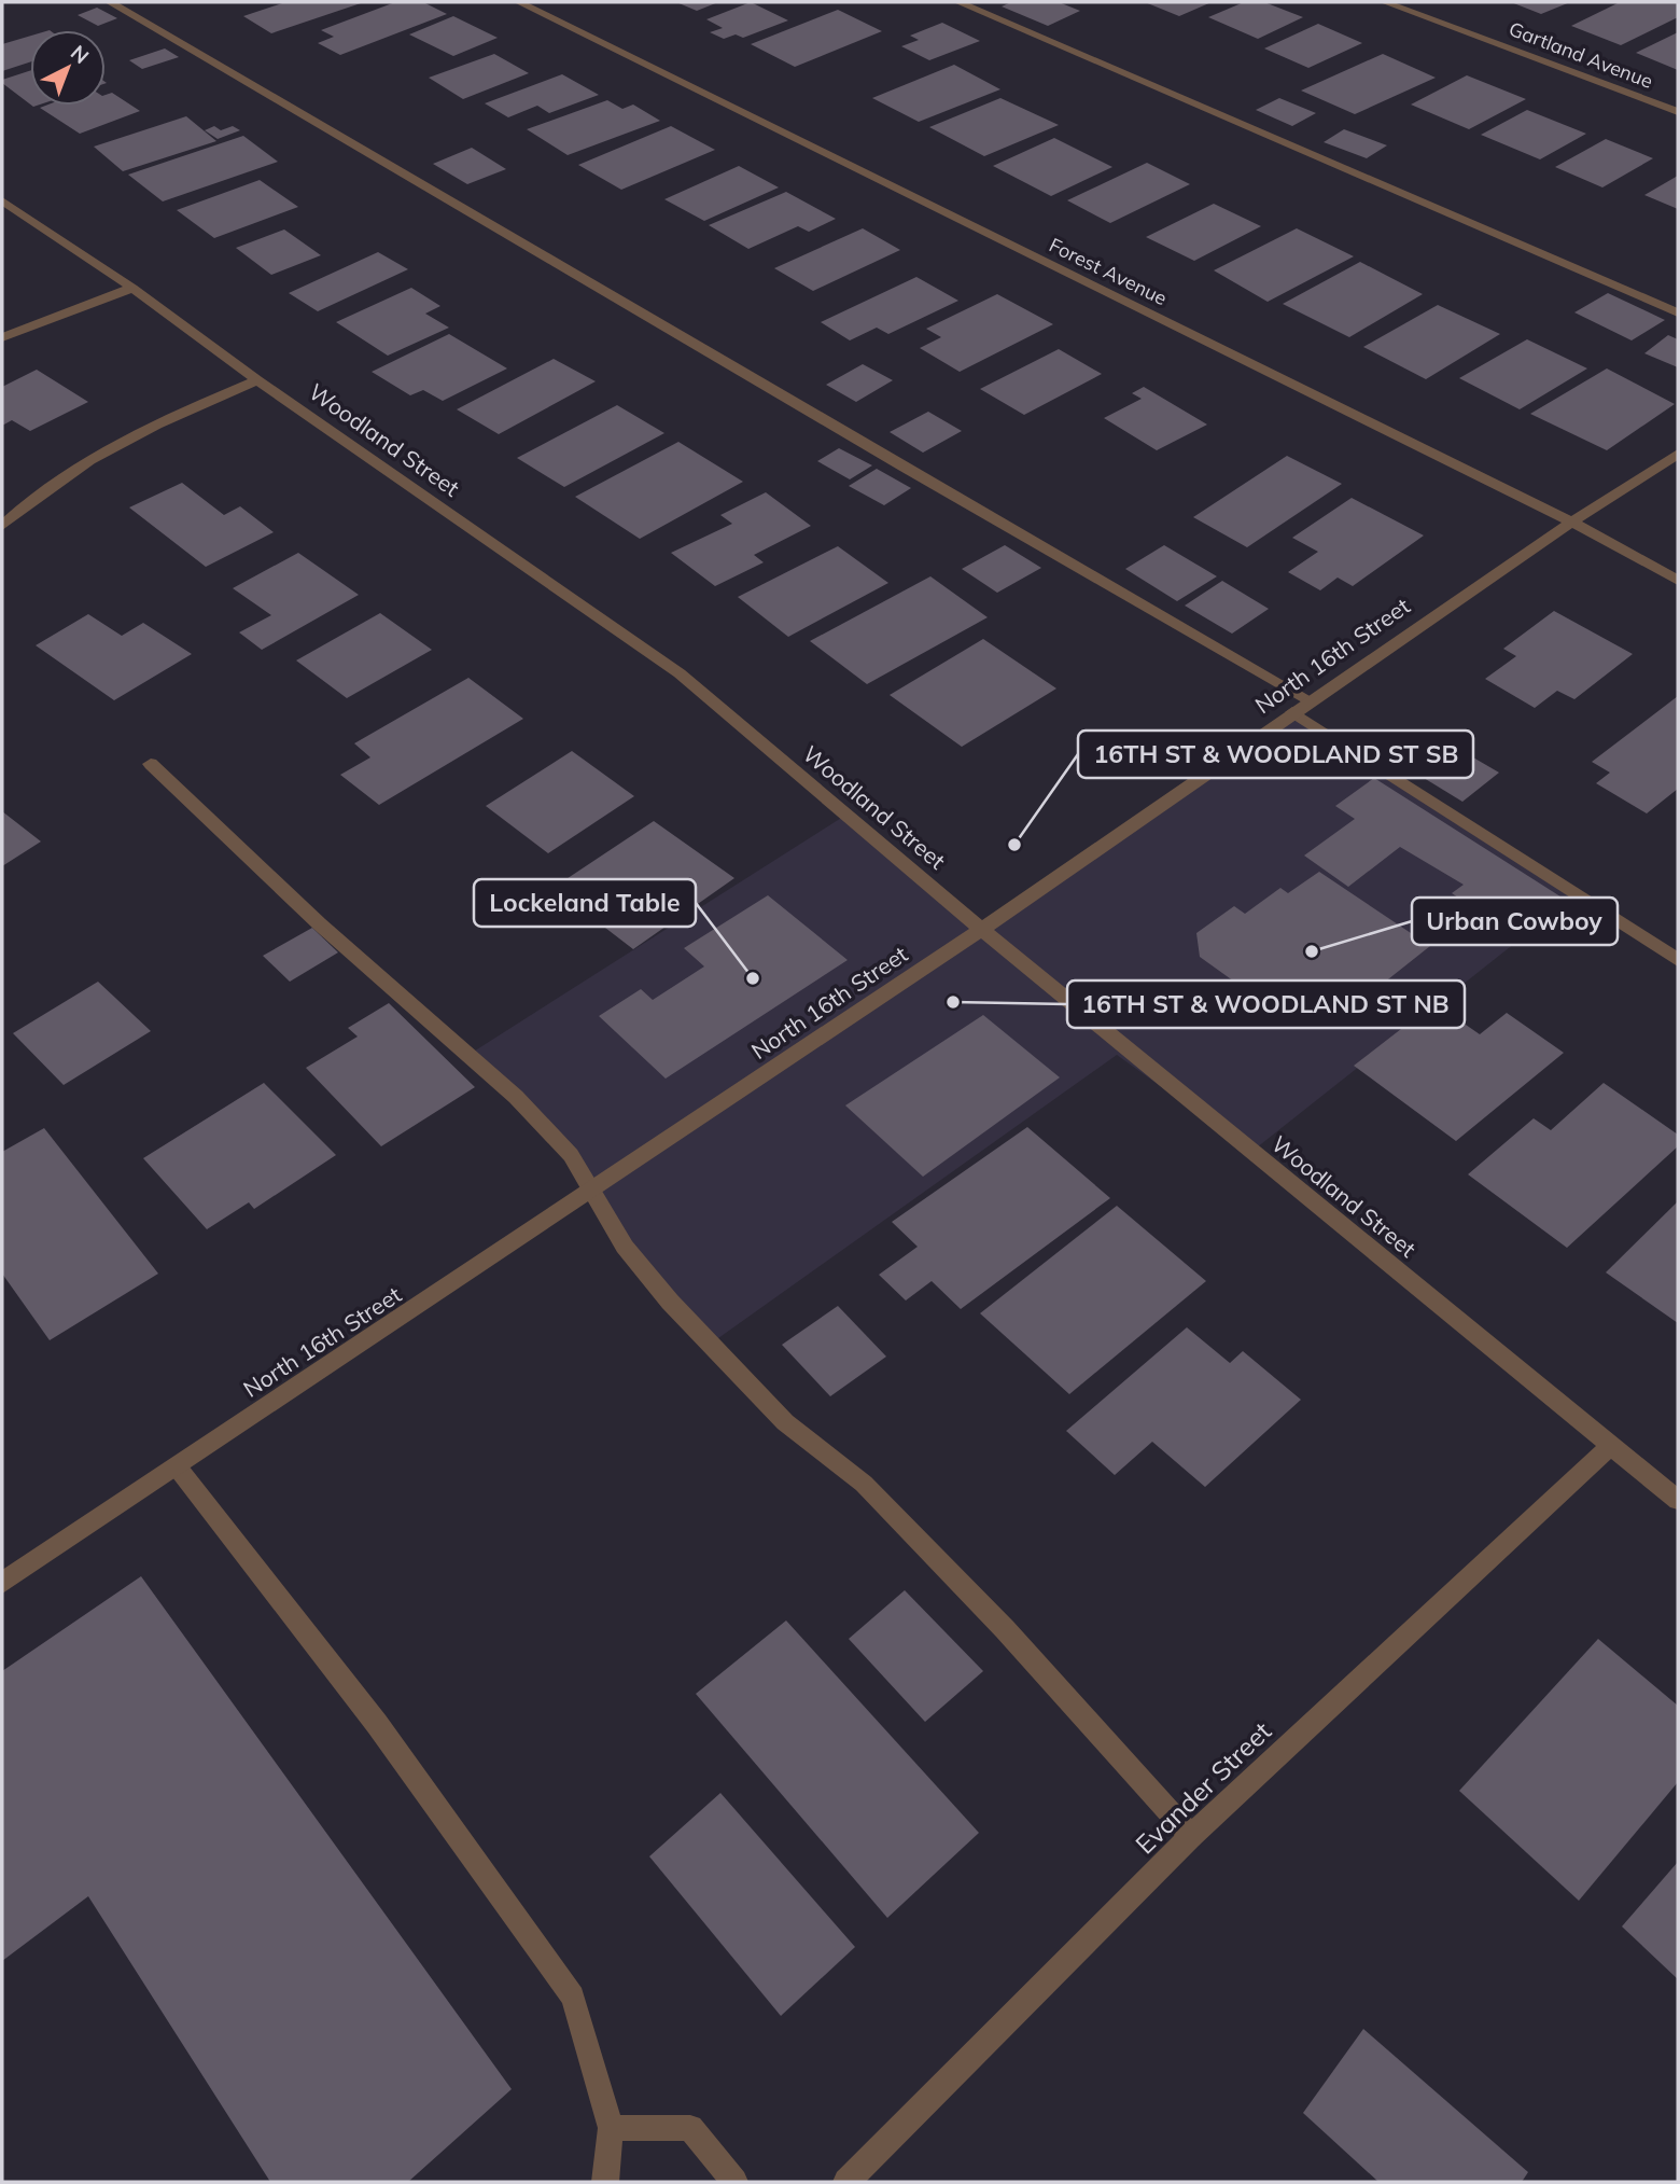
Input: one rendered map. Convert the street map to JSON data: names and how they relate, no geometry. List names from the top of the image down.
{
  "streets": {
    "street": [
      "Gartland Avenue",
      "Forest Avenue",
      "Woodland Street",
      "North 16th Street",
      "Evander Street"
    ]
  },
  "crossings": [
    ["Forest Avenue", "North 16th Street"],
    ["Woodland Street", "North 16th Street"],
    ["Woodland Street", "Evander Street"]
  ],
  "places": [
    "16TH ST & WOODLAND ST SB",
    "Urban Cowboy",
    "Lockeland Table",
    "16TH ST & WOODLAND ST NB"
  ],
  "north": "top right"
}
